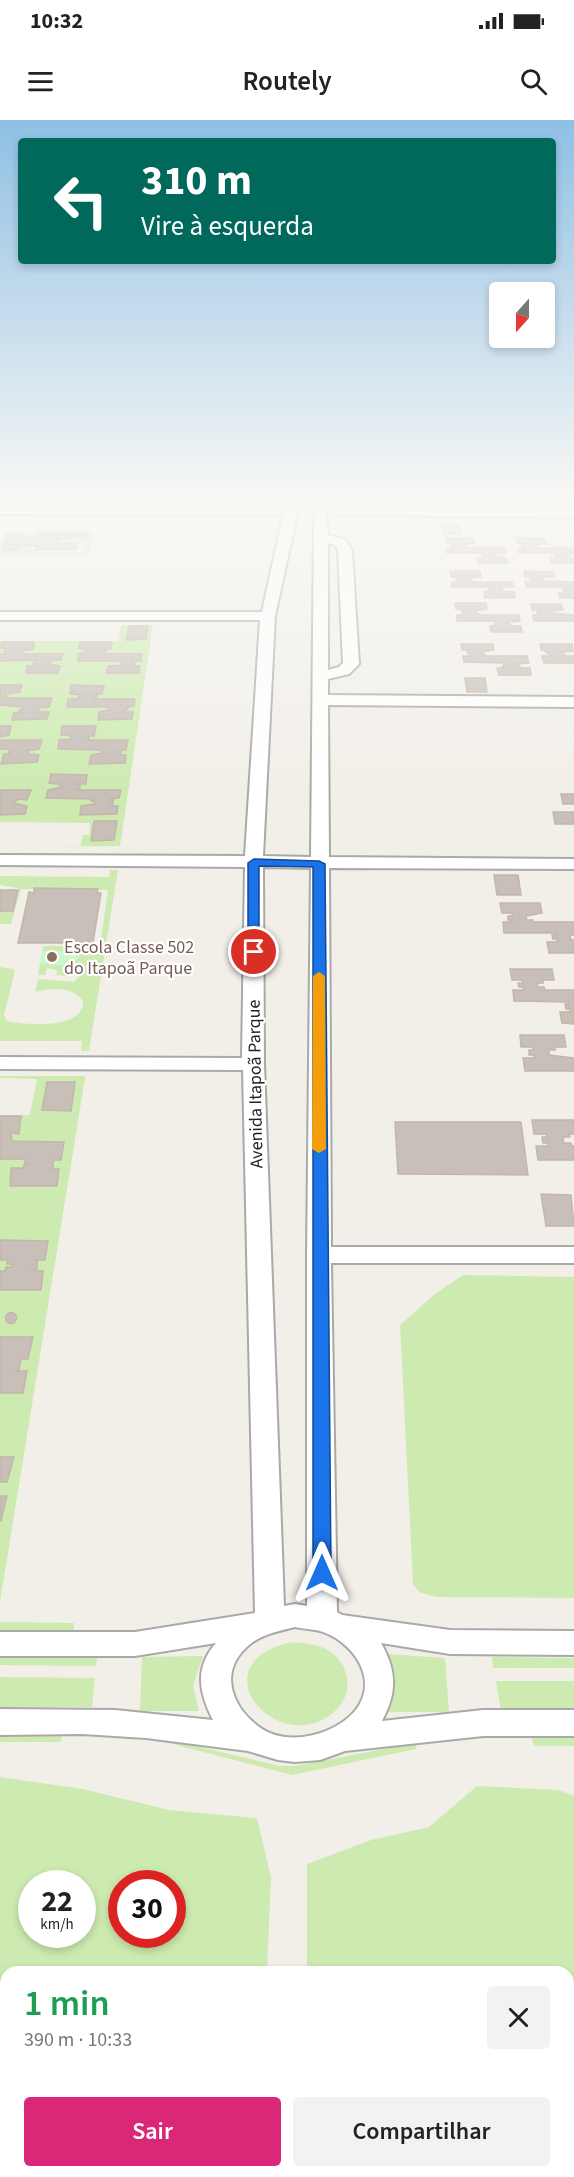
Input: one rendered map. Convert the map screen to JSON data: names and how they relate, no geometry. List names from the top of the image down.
{
  "streets": {
    "street": ["Avenida Itapoã Parque"]
  },
  "places": ["Escola Classe 502 do Itapoã Parque"],
  "north": "bottom",
  "page": {
    "status": "10:32",
    "header": "Routely",
    "turn": ["310 m", "Vire à esquerda"],
    "speed": "22 km/h",
    "limit": "30",
    "heading": ["1 min", "390 m · 10:33"],
    "buttons": ["Sair", "Compartilhar"]
  }
}
